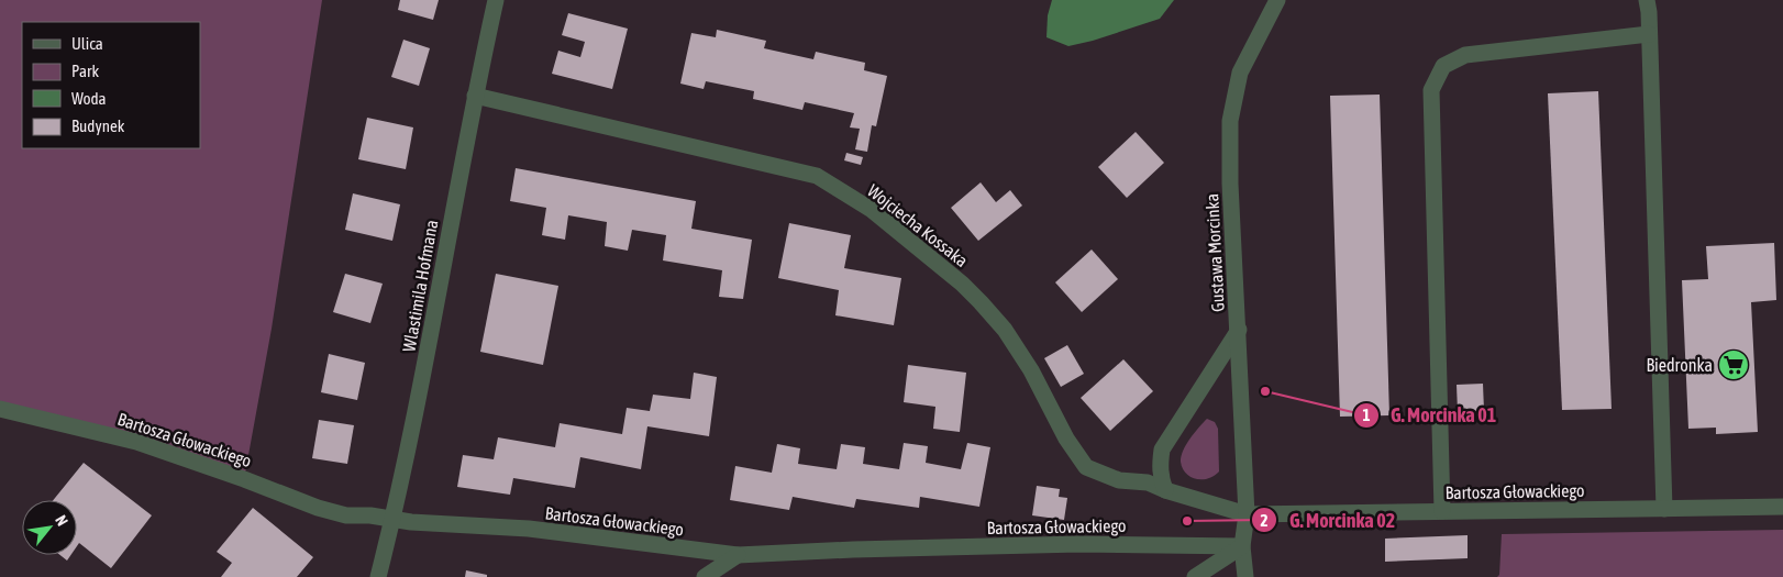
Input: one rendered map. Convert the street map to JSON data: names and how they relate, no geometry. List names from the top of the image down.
{
  "streets": {
    "street": [
      "Wojciecha Kossaka",
      "Gustawa Morcinka",
      "Wlastimila Hofmana",
      "Bartosza Głowackiego"
    ]
  },
  "crossings": [
    ["Wojciecha Kossaka", "Gustawa Morcinka"],
    ["Wojciecha Kossaka", "Wlastimila Hofmana"],
    ["Wojciecha Kossaka", "Bartosza Głowackiego"],
    ["Gustawa Morcinka", "Bartosza Głowackiego"],
    ["Wlastimila Hofmana", "Bartosza Głowackiego"]
  ],
  "places": {
    "supermarket": ["Biedronka"],
    "other": ["G. Morcinka 01", "G. Morcinka 02"]
  },
  "legend": [
    "Ulica",
    "Park",
    "Woda",
    "Budynek"
  ],
  "north": "top right"
}
